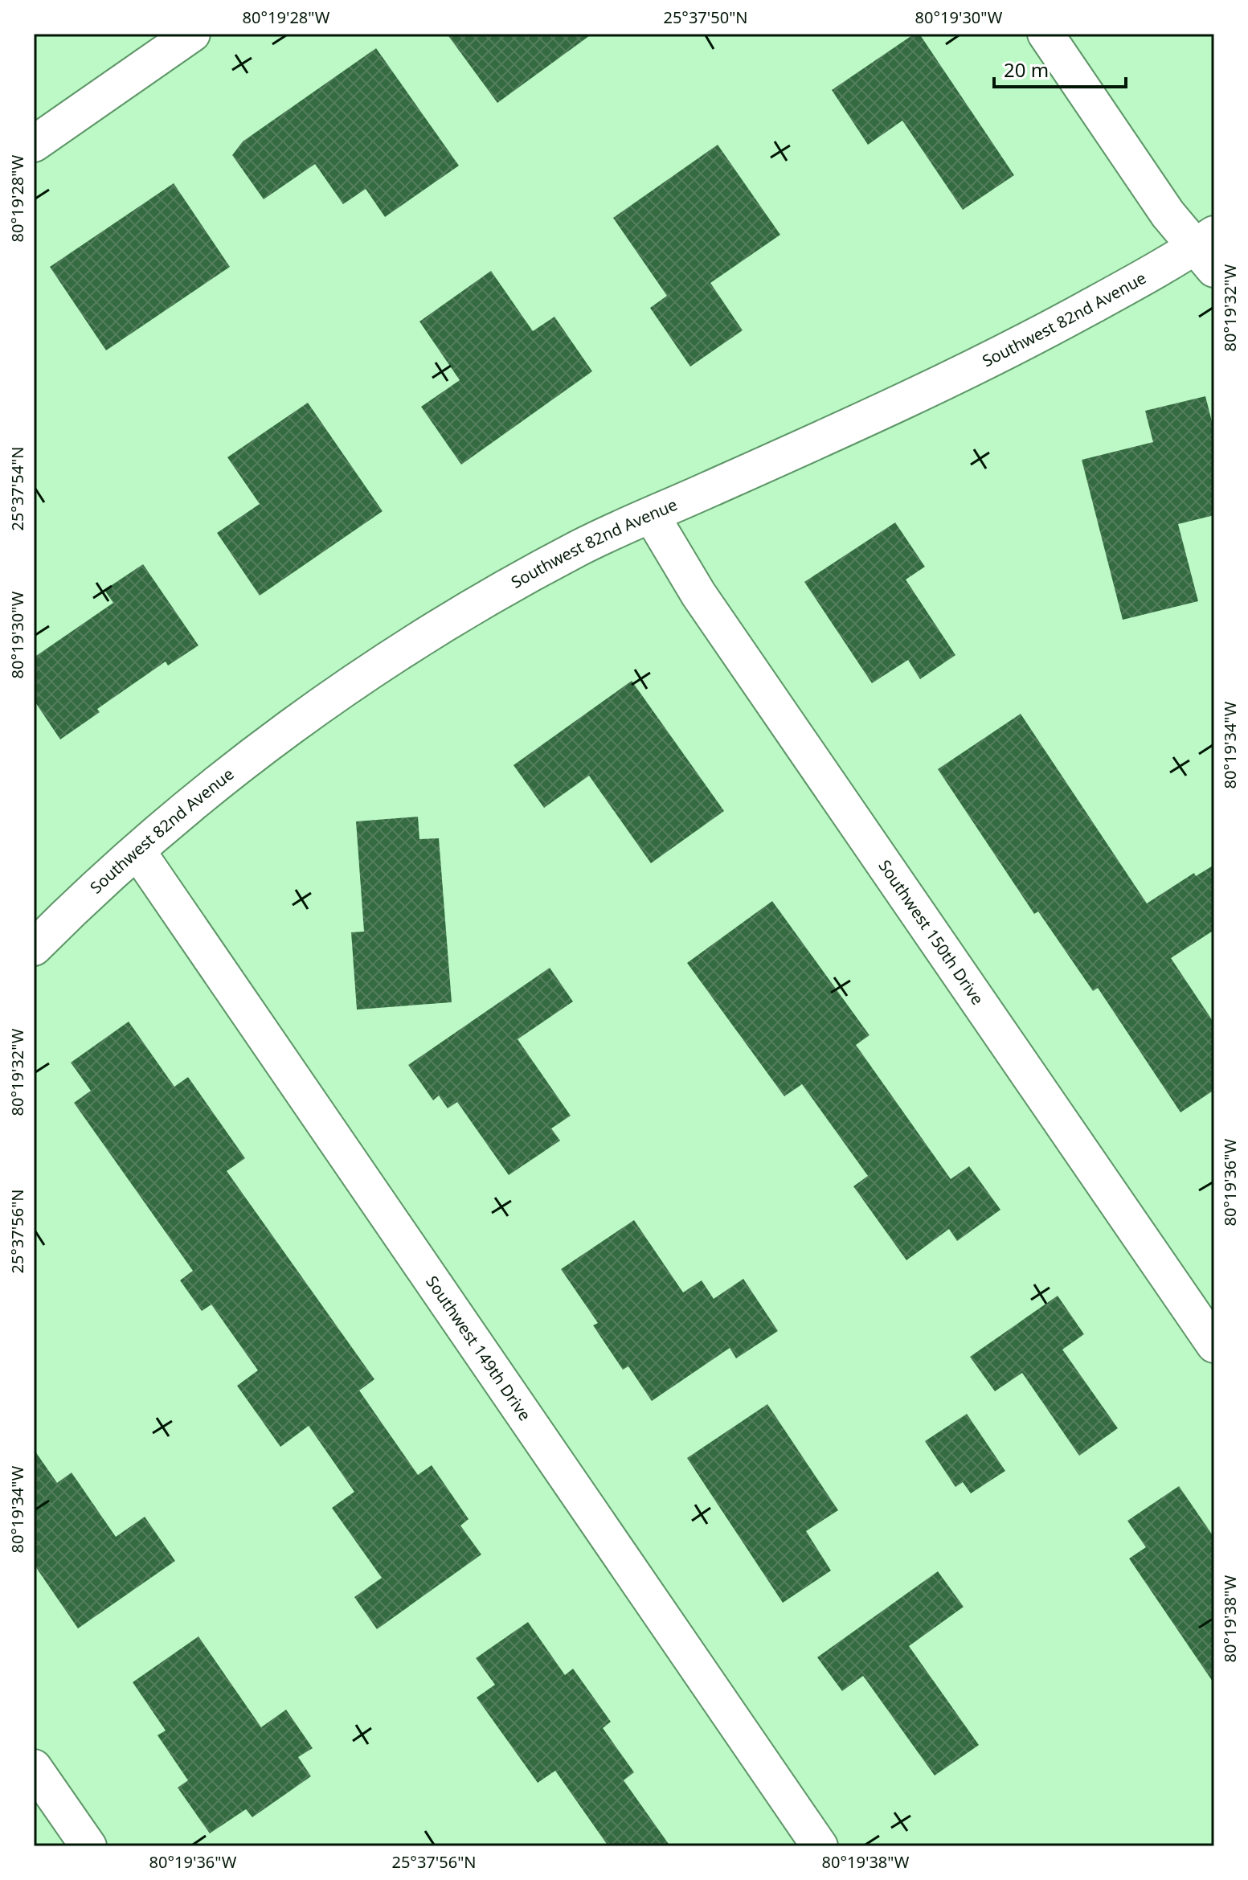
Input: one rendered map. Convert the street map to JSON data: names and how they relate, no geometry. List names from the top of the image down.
{
  "streets": {
    "street": ["Southwest 82nd Avenue", "Southwest 150th Drive", "Southwest 149th Drive"]
  },
  "crossings": [
    ["Southwest 82nd Avenue", "Southwest 150th Drive"],
    ["Southwest 82nd Avenue", "Southwest 149th Drive"]
  ],
  "scale_bar": "20 m",
  "coordinates": [
    "80°19'28\"W",
    "25°37'50\"N",
    "80°19'30\"W",
    "80°19'32\"W",
    "25°37'54\"N",
    "80°19'34\"W",
    "80°19'36\"W",
    "25°37'56\"N",
    "80°19'38\"W"
  ]
}
